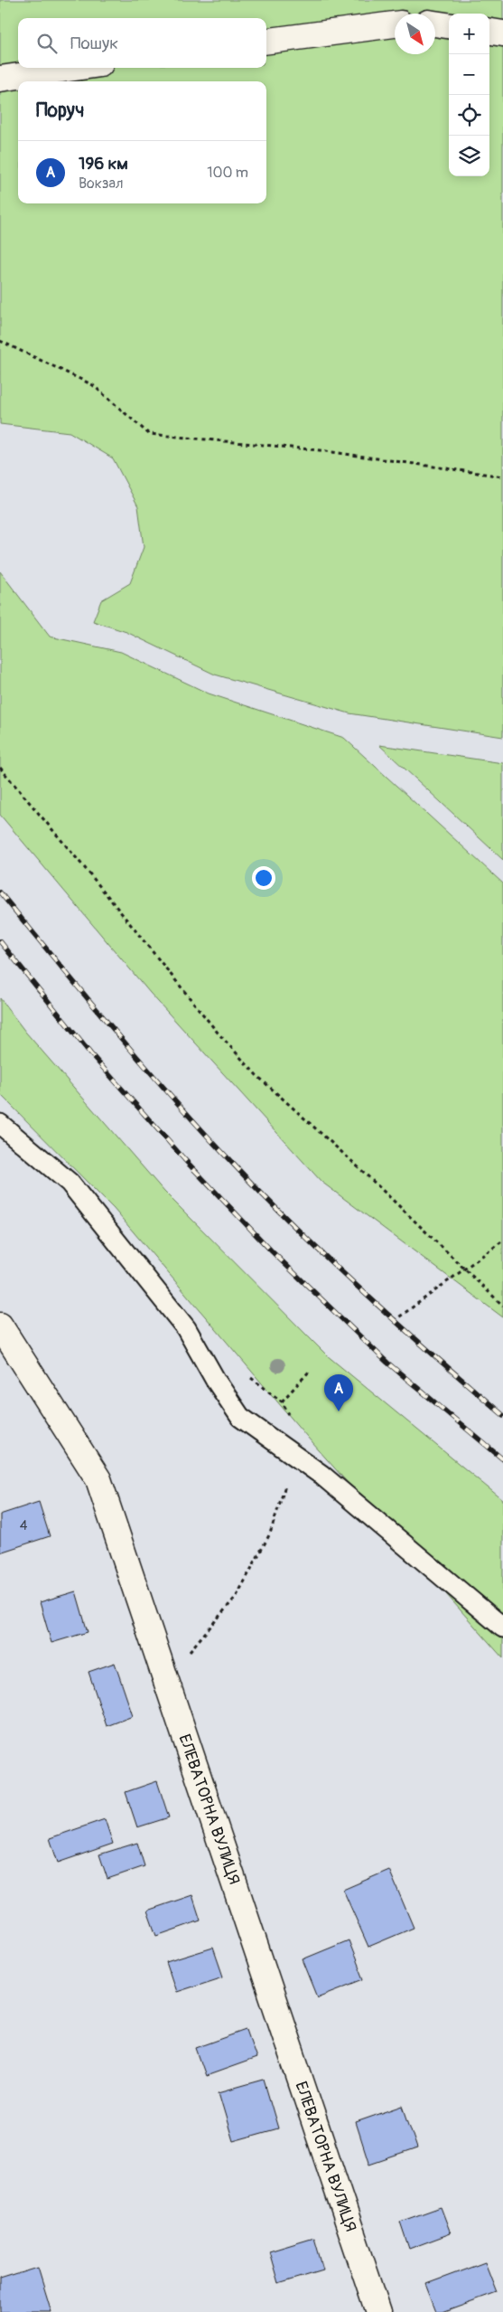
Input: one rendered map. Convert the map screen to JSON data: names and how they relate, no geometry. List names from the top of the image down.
{
  "streets": {
    "street": ["ЕЛЕВАТОРНА ВУЛИЦЯ"]
  },
  "house_numbers": ["4"],
  "north": "bottom right",
  "page": {
    "map_buttons": ["+", "−"],
    "search": "Пошук",
    "heading": "Поруч",
    "list": [
      {
        "mark": "A",
        "name": "196 км",
        "note": "Вокзал",
        "value": "100 m"
      }
    ],
    "pins": "A"
  }
}
